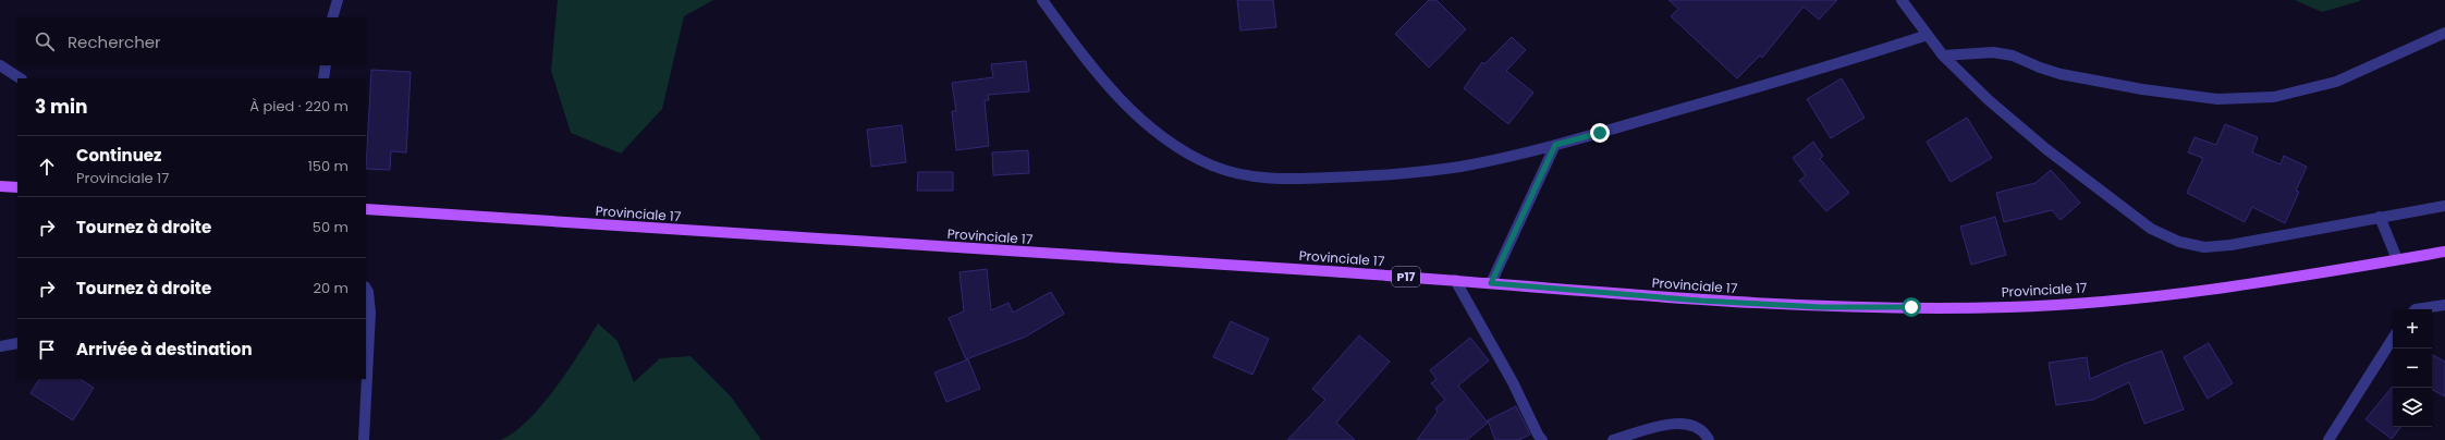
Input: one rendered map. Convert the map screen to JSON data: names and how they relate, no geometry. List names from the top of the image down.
{
  "streets": {
    "main road": ["Provinciale 17", "P17"]
  },
  "page": {
    "search": "Rechercher",
    "heading": ["3 min", "À pied · 220 m"],
    "list": [
      ["Continuez", "Provinciale 17", "150 m"],
      ["Tournez à droite", "50 m"],
      ["Tournez à droite", "20 m"],
      "Arrivée à destination"
    ],
    "map_buttons": ["+", "−"]
  }
}
